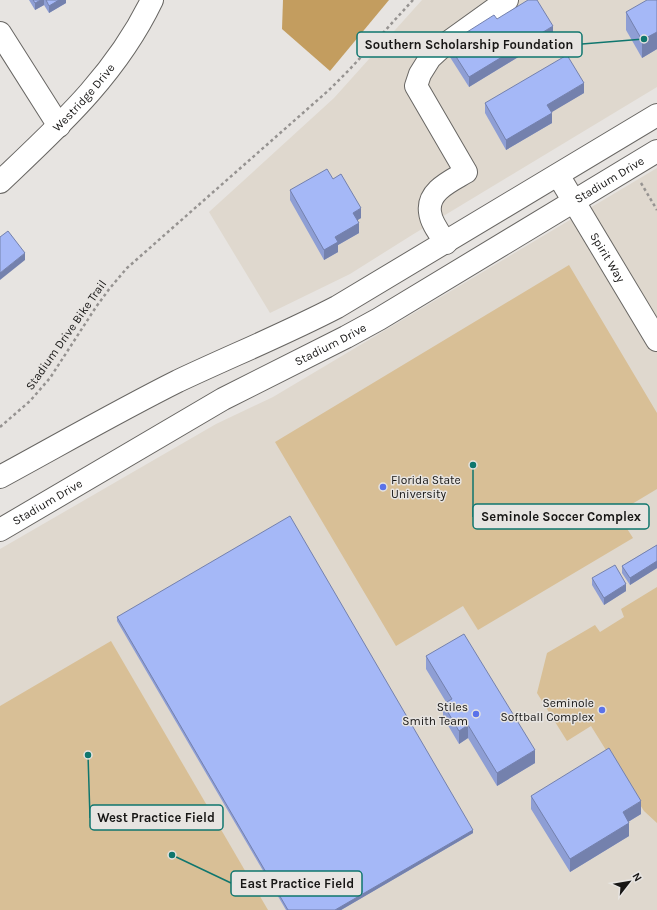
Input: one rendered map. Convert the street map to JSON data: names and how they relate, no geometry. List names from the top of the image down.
{
  "streets": {
    "main road": ["Westridge Drive", "Stadium Drive", "Spirit Way"],
    "path": ["Stadium Drive Bike Trail"]
  },
  "crossings": [
    ["Stadium Drive", "Spirit Way"]
  ],
  "places": [
    "Southern Scholarship Foundation",
    "Seminole Soccer Complex",
    "Florida State University",
    "Seminole Softball Complex",
    "Stiles Smith Team",
    "West Practice Field",
    "East Practice Field"
  ],
  "north": "top right"
}
